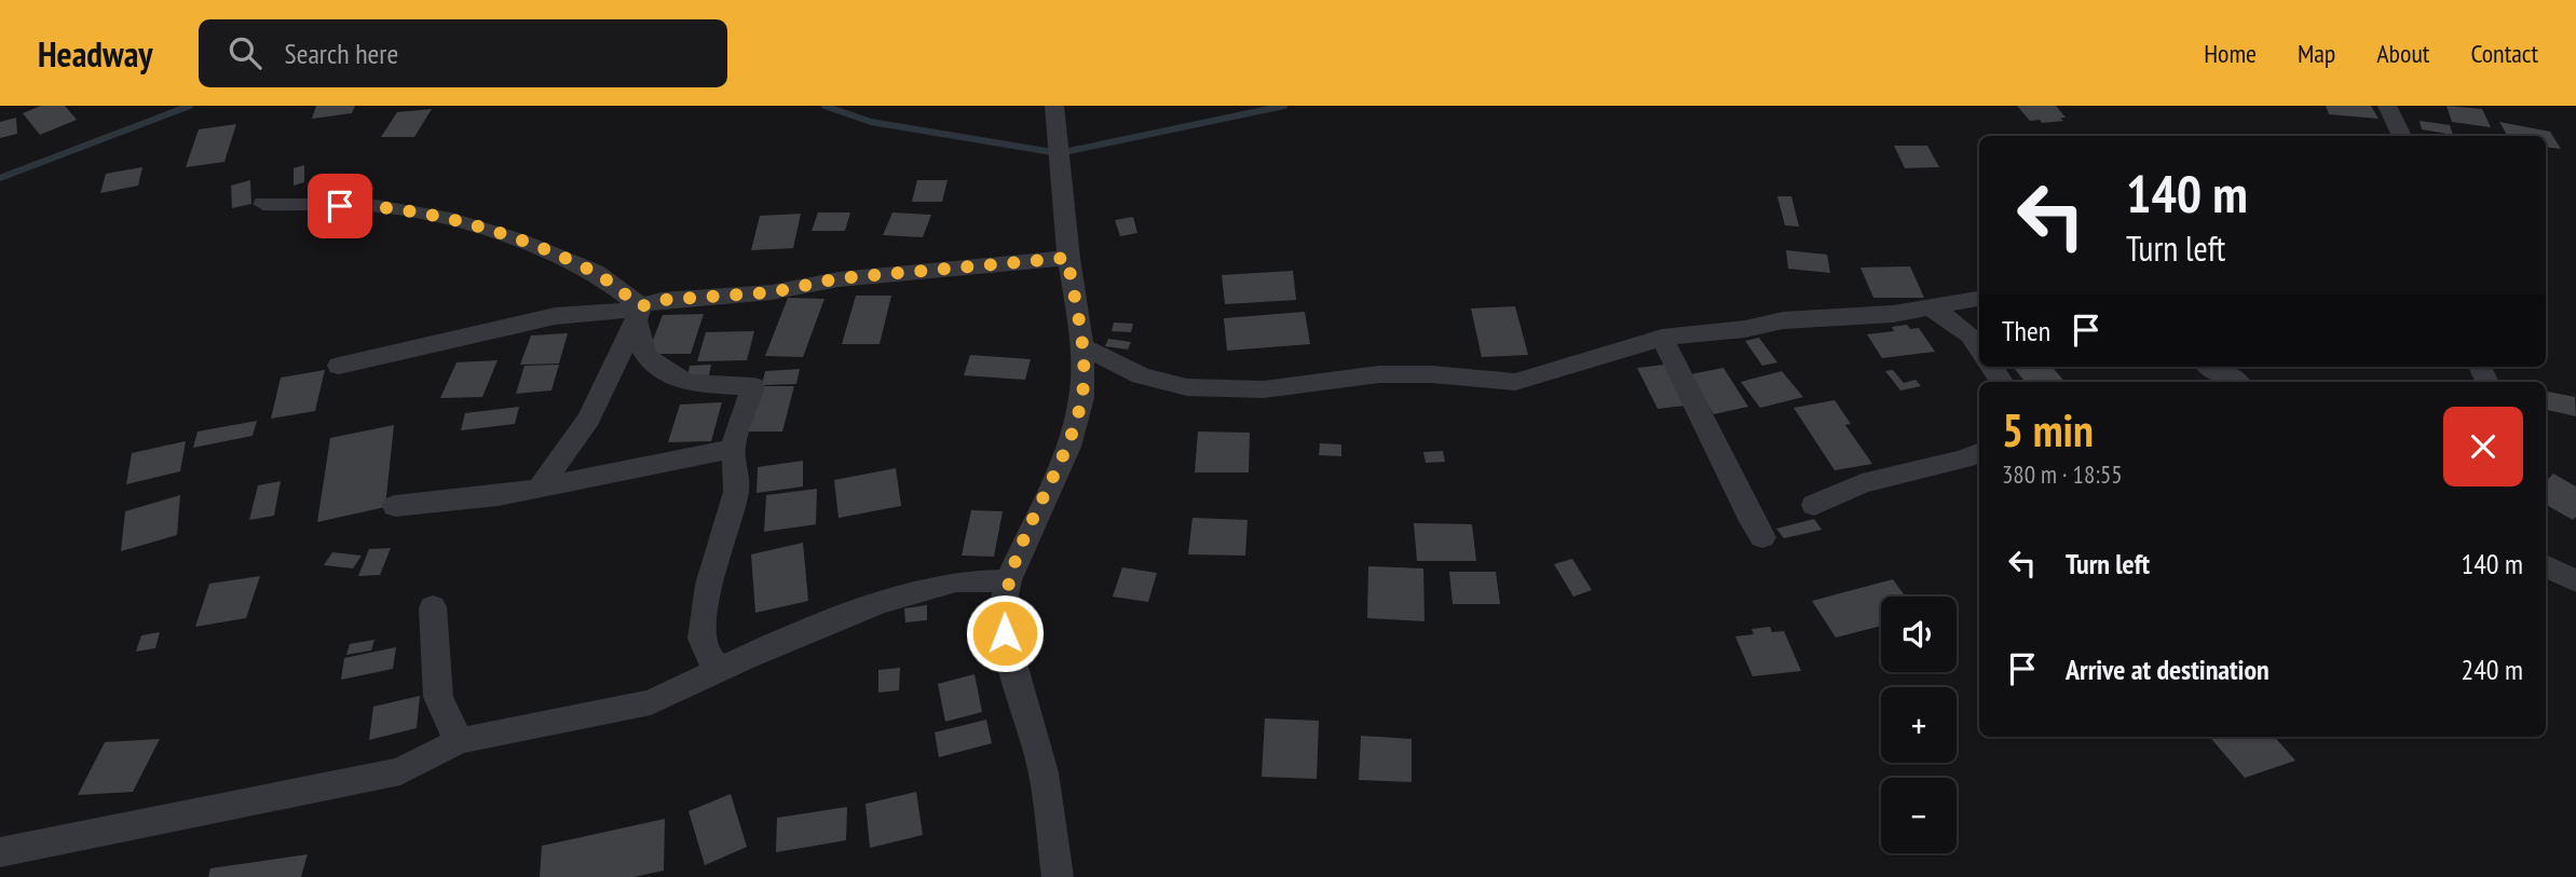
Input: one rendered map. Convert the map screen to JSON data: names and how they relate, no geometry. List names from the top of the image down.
{
  "page": {
    "header": "Headway",
    "search": "Search here",
    "nav": [
      "Home",
      "Map",
      "About",
      "Contact"
    ],
    "turn": ["140 m", "Turn left"],
    "then": "Then",
    "heading": ["5 min", "380 m · 18:55"],
    "list": [
      {
        "name": "Turn left",
        "value": "140 m"
      },
      {
        "name": "Arrive at destination",
        "value": "240 m"
      }
    ],
    "map_buttons": ["+", "−"]
  }
}
